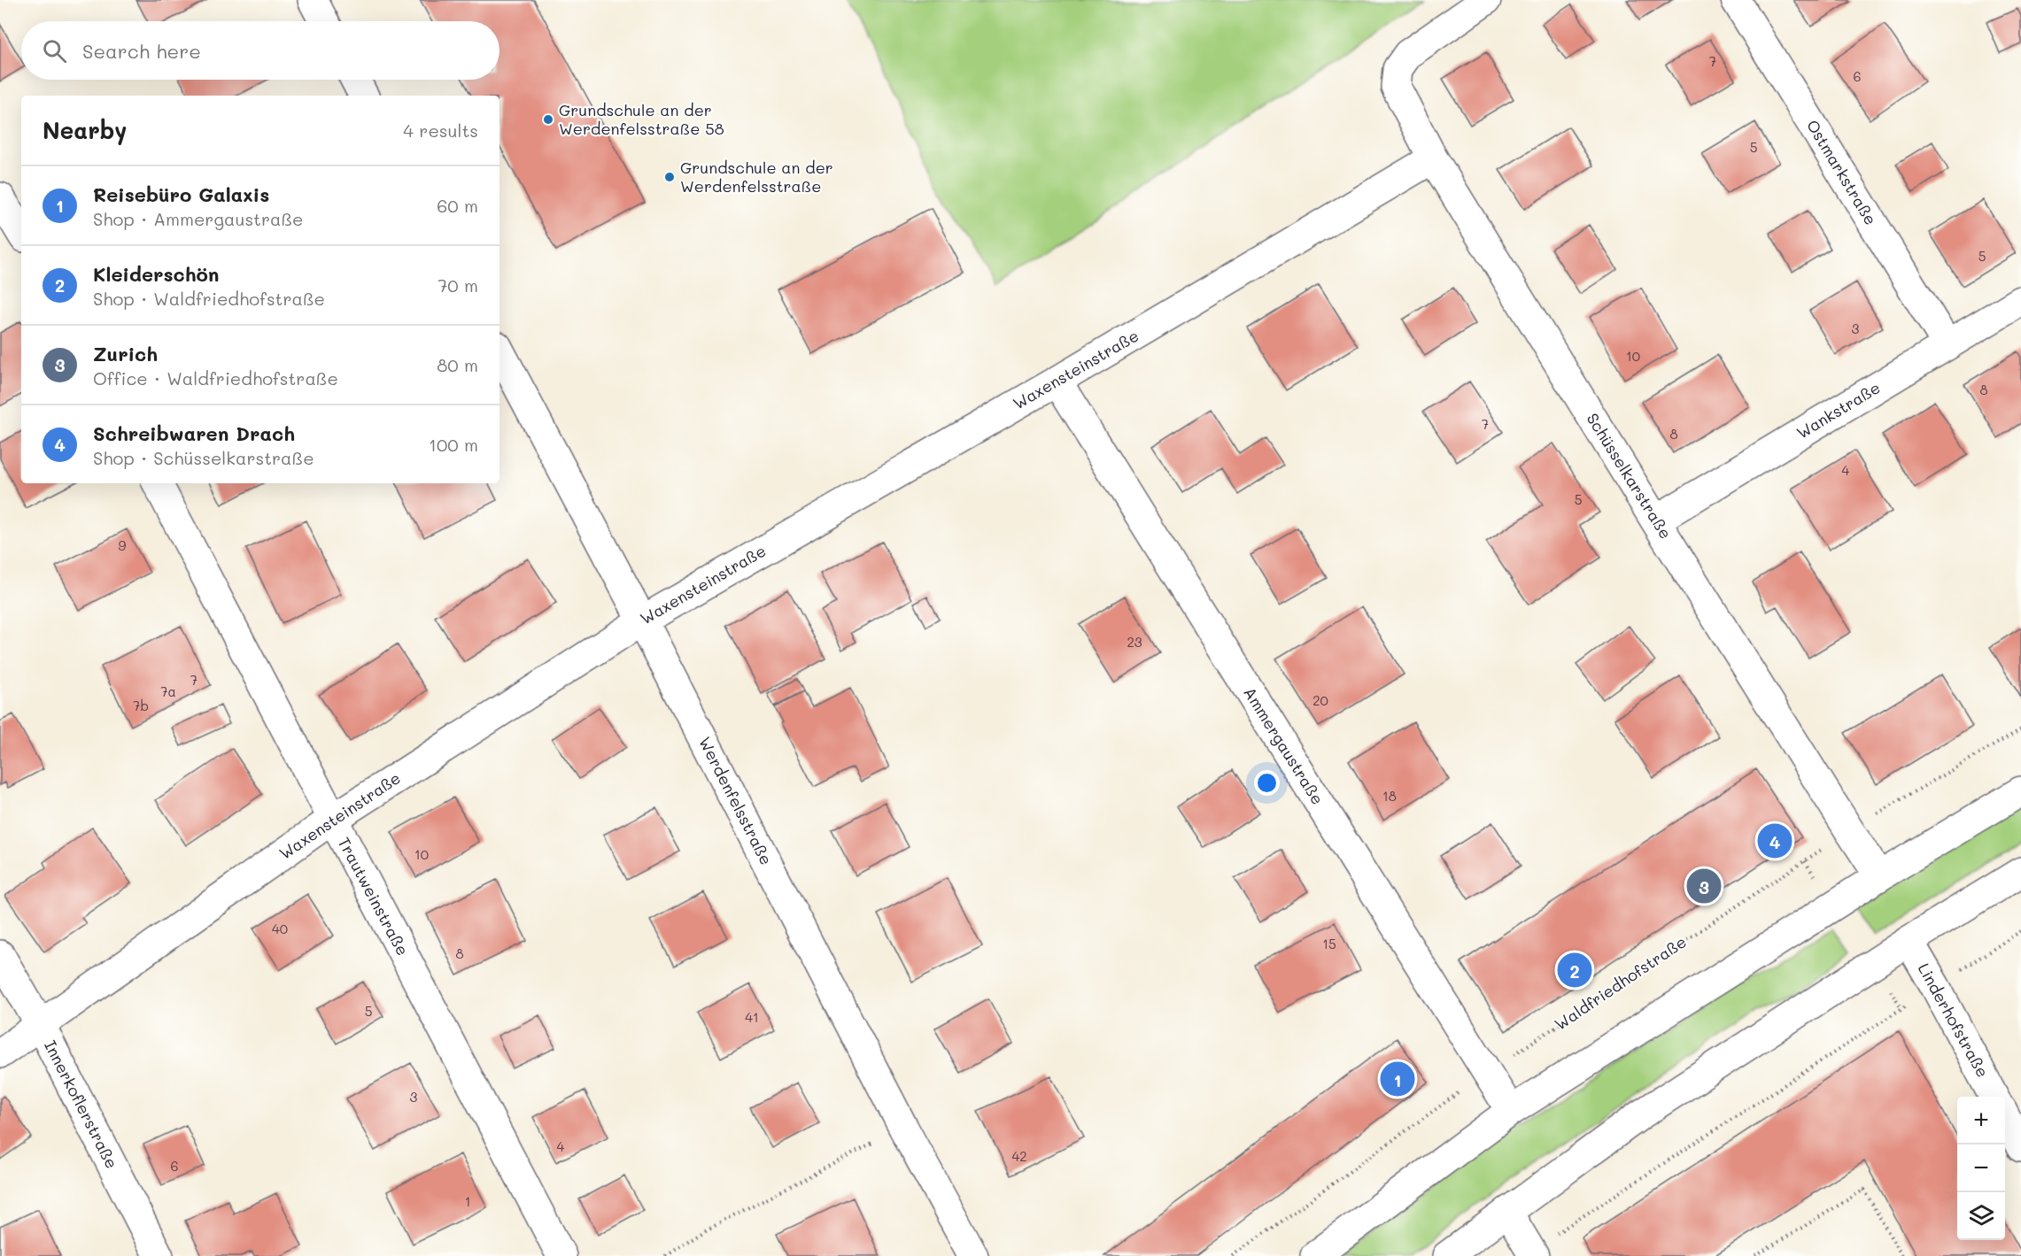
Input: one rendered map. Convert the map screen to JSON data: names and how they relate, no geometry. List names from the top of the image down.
{
  "streets": {
    "street": [
      "Ostmarkstraße",
      "Waxensteinstraße",
      "Wankstraße",
      "Schüsselkarstraße",
      "Ammergaustraße",
      "Werdenfelsstraße",
      "Trautweinstraße",
      "Linderhofstraße",
      "Innerkoflerstraße"
    ],
    "path": ["Waldfriedhofstraße"]
  },
  "crossings": [
    ["Ostmarkstraße", "Wankstraße"],
    ["Waxensteinstraße", "Schüsselkarstraße"],
    ["Waxensteinstraße", "Ammergaustraße"],
    ["Waxensteinstraße", "Werdenfelsstraße"],
    ["Waxensteinstraße", "Trautweinstraße"],
    ["Waxensteinstraße", "Innerkoflerstraße"],
    ["Wankstraße", "Schüsselkarstraße"],
    ["Schüsselkarstraße", "Waldfriedhofstraße"],
    ["Ammergaustraße", "Waldfriedhofstraße"]
  ],
  "places": ["Grundschule an der Werdenfelsstraße 58", "Grundschule an der Werdenfelsstraße"],
  "house_numbers": [
    "7",
    "6",
    "5",
    "5",
    "3",
    "10",
    "8",
    "7",
    "8",
    "4",
    "5",
    "9",
    "23",
    "7",
    "7a",
    "20",
    "7b",
    "18",
    "10",
    "40",
    "15",
    "8",
    "5",
    "41",
    "3",
    "4",
    "42",
    "6",
    "1"
  ],
  "page": {
    "search": "Search here",
    "heading": ["Nearby", "4 results"],
    "list": [
      {
        "mark": "1",
        "name": "Reisebüro Galaxis",
        "note": "Shop · Ammergaustraße",
        "value": "60 m"
      },
      {
        "mark": "2",
        "name": "Kleiderschön",
        "note": "Shop · Waldfriedhofstraße",
        "value": "70 m"
      },
      {
        "mark": "3",
        "name": "Zurich",
        "note": "Office · Waldfriedhofstraße",
        "value": "80 m"
      },
      {
        "mark": "4",
        "name": "Schreibwaren Drach",
        "note": "Shop · Schüsselkarstraße",
        "value": "100 m"
      }
    ],
    "pins": [
      "4",
      "3",
      "2",
      "1"
    ],
    "map_buttons": ["+", "−"]
  }
}
